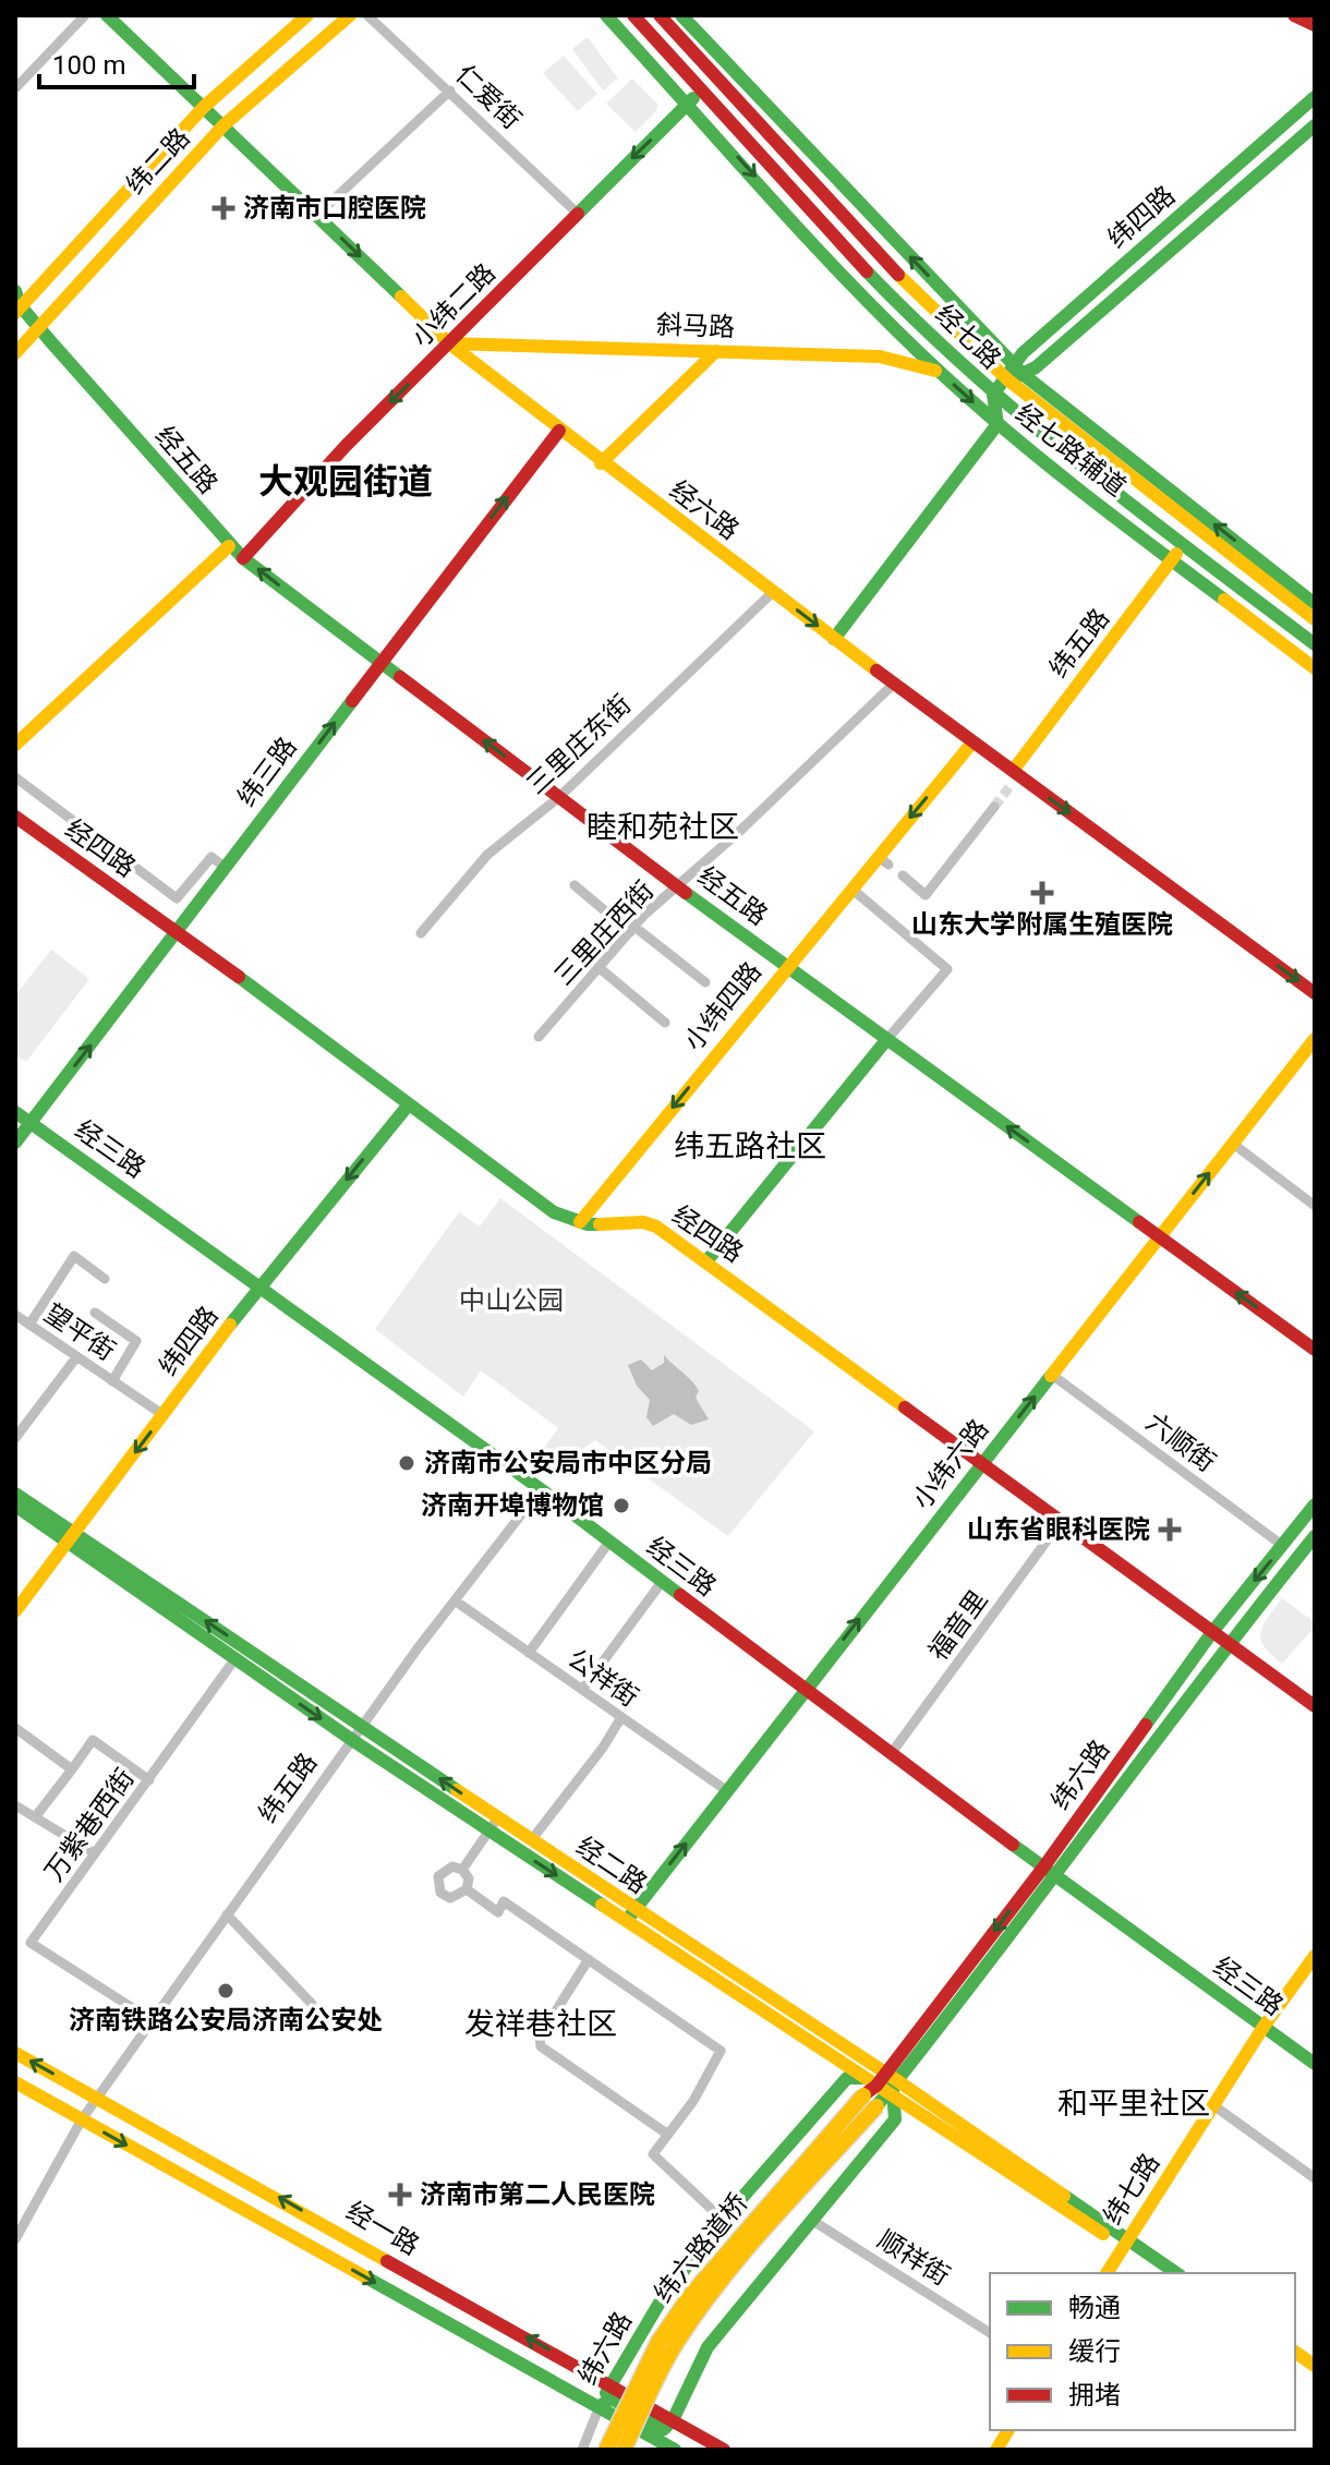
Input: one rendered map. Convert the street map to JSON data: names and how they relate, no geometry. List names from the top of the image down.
{
  "streets": {
    "main road": [
      "纬二路",
      "纬四路",
      "小纬二路",
      "斜马路",
      "经七路",
      "经七路辅道",
      "经五路",
      "经六路",
      "纬五路",
      "纬三路",
      "经四路",
      "小纬四路",
      "经三路",
      "小纬六路",
      "纬六路",
      "经二路",
      "纬七路",
      "经一路",
      "纬六路道桥"
    ],
    "street": [
      "仁爱街",
      "三里庄东街",
      "三里庄西街",
      "望平街",
      "六顺街",
      "福音里",
      "公祥街",
      "万紫巷西街",
      "顺祥街"
    ]
  },
  "crossings": [
    ["仁爱街", "小纬二路"],
    ["纬二路", "经五路"],
    ["纬二路", "经六路"],
    ["纬四路", "经七路"],
    ["纬四路", "经七路辅道"],
    ["纬四路", "经四路"],
    ["纬四路", "经三路"],
    ["纬四路", "望平街"],
    ["纬四路", "经二路"],
    ["小纬二路", "斜马路"],
    ["小纬二路", "经七路"],
    ["小纬二路", "经七路辅道"],
    ["小纬二路", "经五路"],
    ["小纬二路", "经六路"],
    ["斜马路", "经七路辅道"],
    ["斜马路", "经六路"],
    ["经七路", "经七路辅道"],
    ["经七路", "纬五路"],
    ["经七路辅道", "纬五路"],
    ["经五路", "三里庄东街"],
    ["经五路", "纬三路"],
    ["经五路", "三里庄西街"],
    ["经五路", "小纬四路"],
    ["经五路", "小纬六路"],
    ["经六路", "纬五路"],
    ["经六路", "三里庄东街"],
    ["经六路", "纬三路"],
    ["经六路", "三里庄西街"],
    ["经六路", "小纬四路"],
    ["纬五路", "经三路"],
    ["纬五路", "公祥街"],
    ["纬五路", "万紫巷西街"],
    ["纬五路", "经二路"],
    ["纬五路", "经一路"],
    ["纬三路", "经四路"],
    ["纬三路", "经三路"],
    ["经四路", "小纬四路"],
    ["经四路", "小纬六路"],
    ["经四路", "福音里"],
    ["经四路", "纬六路"],
    ["经三路", "小纬六路"],
    ["经三路", "福音里"],
    ["经三路", "纬六路"],
    ["经三路", "纬七路"],
    ["六顺街", "小纬六路"],
    ["六顺街", "纬六路"],
    ["小纬六路", "公祥街"],
    ["小纬六路", "经二路"],
    ["纬六路", "经二路"],
    ["纬六路", "经一路"],
    ["纬六路", "纬六路道桥"],
    ["纬六路", "顺祥街"],
    ["万紫巷西街", "经二路"],
    ["经二路", "纬七路"],
    ["经二路", "纬六路道桥"]
  ],
  "one_way": [
    "小纬二路",
    "经五路",
    "经六路",
    "纬三路",
    "小纬六路"
  ],
  "districts": [
    "大观园街道",
    "睦和苑社区",
    "纬五路社区",
    "发祥巷社区",
    "和平里社区"
  ],
  "parks": ["中山公园"],
  "places": {
    "health": [
      "济南市口腔医院",
      "山东大学附属生殖医院",
      "山东省眼科医院",
      "济南市第二人民医院"
    ],
    "other": ["济南市公安局市中区分局", "济南开埠博物馆", "济南铁路公安局济南公安处"]
  },
  "legend": ["畅通", "缓行", "拥堵"],
  "scale_bar": "100 m"
}
